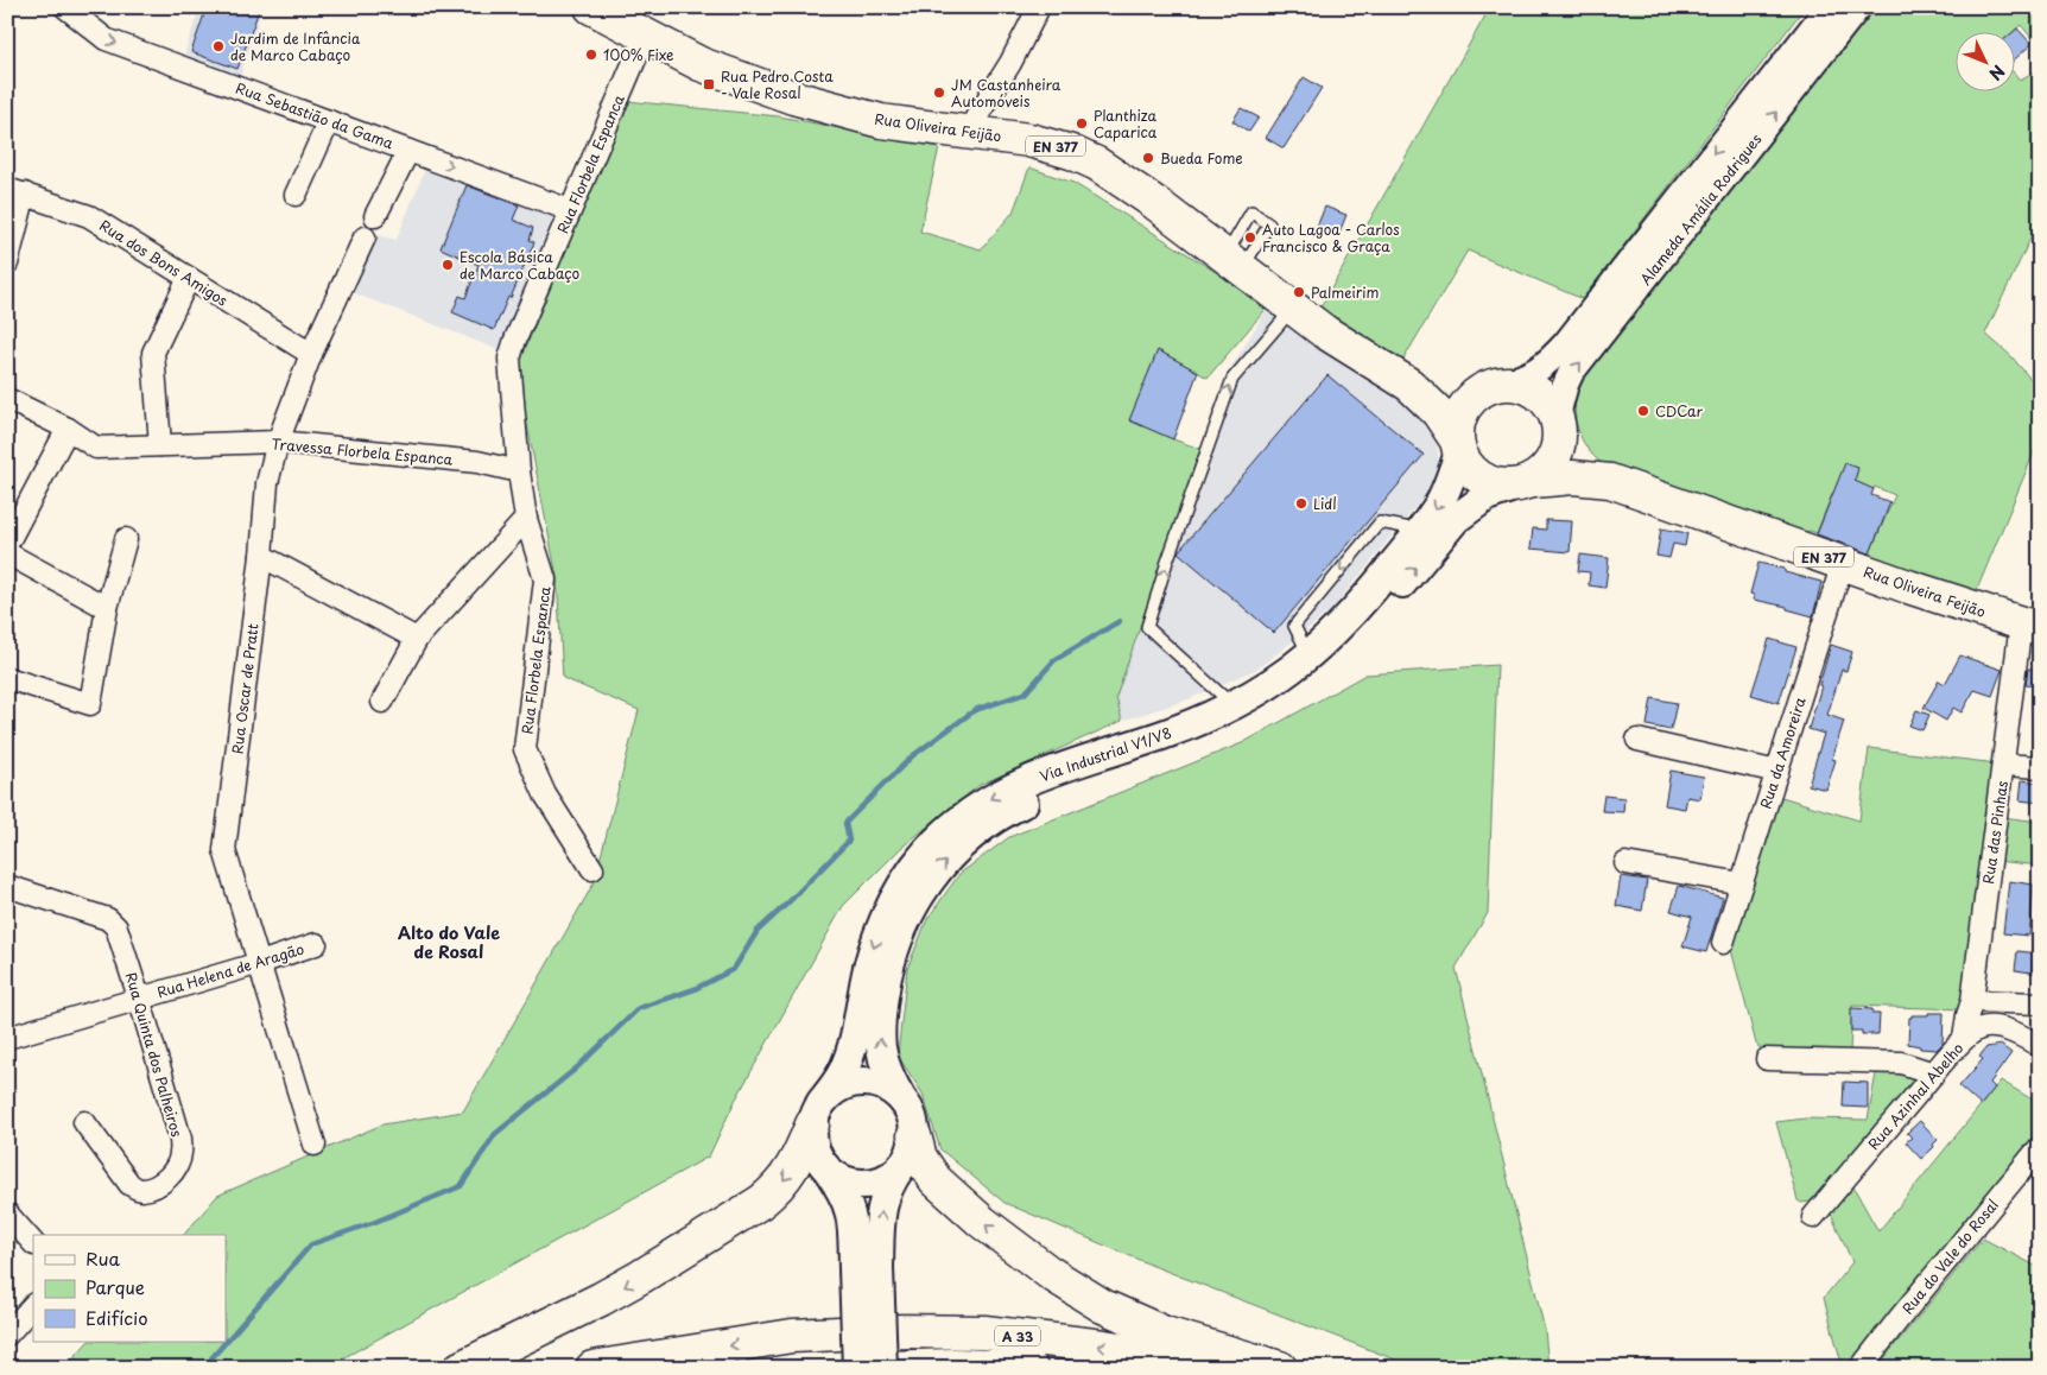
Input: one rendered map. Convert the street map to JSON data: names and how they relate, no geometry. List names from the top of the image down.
{
  "streets": {
    "main road": [
      "Rua Oliveira Feijão",
      "EN 377",
      "Via Industrial V1/V8",
      "A 33"
    ],
    "street": [
      "Rua Sebastião da Gama",
      "Rua Florbela Espanca",
      "Alameda Amália Rodrigues",
      "Rua dos Bons Amigos",
      "Travessa Florbela Espanca",
      "Rua Oscar de Pratt",
      "Rua da Amoreira",
      "Rua das Pinhas",
      "Rua Helena de Aragão",
      "Rua Quinta dos Palheiros",
      "Rua Azinhal Abelho",
      "Rua do Vale do Rosal"
    ]
  },
  "crossings": [
    ["Rua Sebastião da Gama", "Rua Florbela Espanca"],
    ["Rua Oliveira Feijão", "EN 377"],
    ["Rua Oliveira Feijão", "Rua Florbela Espanca"],
    ["Rua Oliveira Feijão", "Alameda Amália Rodrigues"],
    ["Rua Oliveira Feijão", "Rua da Amoreira"],
    ["Rua Oliveira Feijão", "Via Industrial V1/V8"],
    ["Rua Oliveira Feijão", "Rua das Pinhas"],
    ["EN 377", "Alameda Amália Rodrigues"],
    ["EN 377", "Via Industrial V1/V8"],
    ["Rua Florbela Espanca", "Travessa Florbela Espanca"],
    ["Alameda Amália Rodrigues", "Via Industrial V1/V8"],
    ["Rua dos Bons Amigos", "Rua Oscar de Pratt"],
    ["Travessa Florbela Espanca", "Rua Oscar de Pratt"],
    ["Rua Oscar de Pratt", "Rua Helena de Aragão"],
    ["Rua das Pinhas", "Rua Azinhal Abelho"],
    ["Rua Helena de Aragão", "Rua Quinta dos Palheiros"]
  ],
  "one_way": ["Rua Sebastião da Gama"],
  "districts": ["Alto do Vale de Rosal"],
  "places": {
    "other": [
      "Jardim de Infância de Marco Cabaço",
      "100% Fixe",
      "JM Castanheira Automóveis",
      "Planthiza Caparica",
      "Bueda Fome",
      "Auto Lagoa - Carlos Francisco & Graça",
      "Escola Básica de Marco Cabaço",
      "Palmeirim",
      "CDCar",
      "Lidl"
    ],
    "transit": ["Rua Pedro Costa - Vale Rosal"]
  },
  "legend": ["Rua", "Parque", "Edifício"],
  "north": "bottom right"
}
